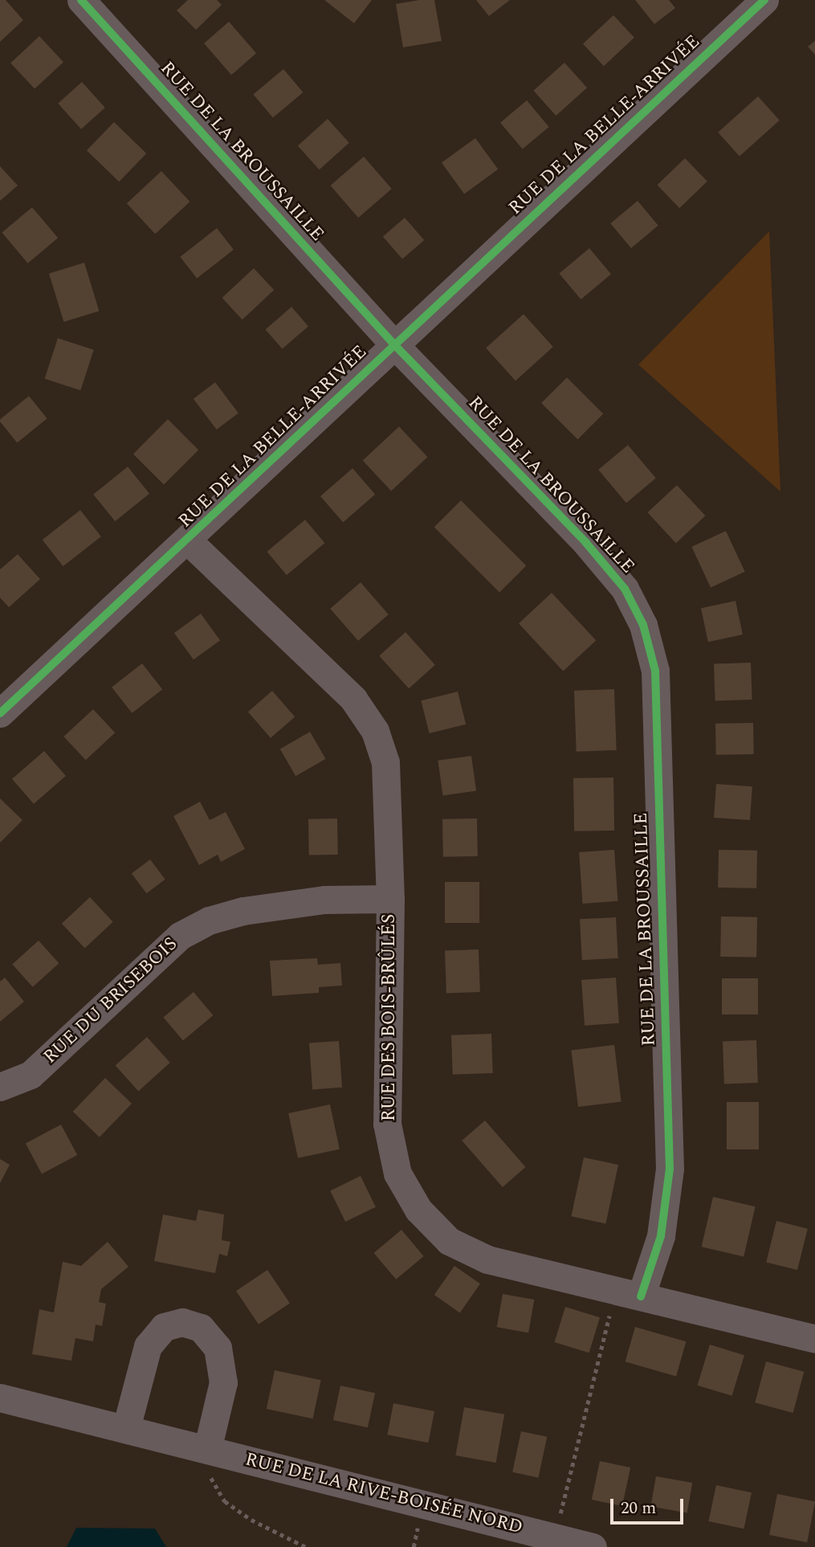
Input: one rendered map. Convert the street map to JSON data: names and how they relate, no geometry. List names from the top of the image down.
{
  "streets": {
    "street": [
      "RUE DE LA BELLE-ARRIVÉE",
      "RUE DE LA BROUSSAILLE",
      "RUE DU BRISEBOIS",
      "RUE DES BOIS-BRÛLÉS",
      "RUE DE LA RIVE-BOISÉE NORD"
    ]
  },
  "crossings": [
    ["RUE DE LA BELLE-ARRIVÉE", "RUE DE LA BROUSSAILLE"],
    ["RUE DE LA BELLE-ARRIVÉE", "RUE DES BOIS-BRÛLÉS"],
    ["RUE DE LA BROUSSAILLE", "RUE DES BOIS-BRÛLÉS"],
    ["RUE DU BRISEBOIS", "RUE DES BOIS-BRÛLÉS"]
  ],
  "scale_bar": "20 m"
}
